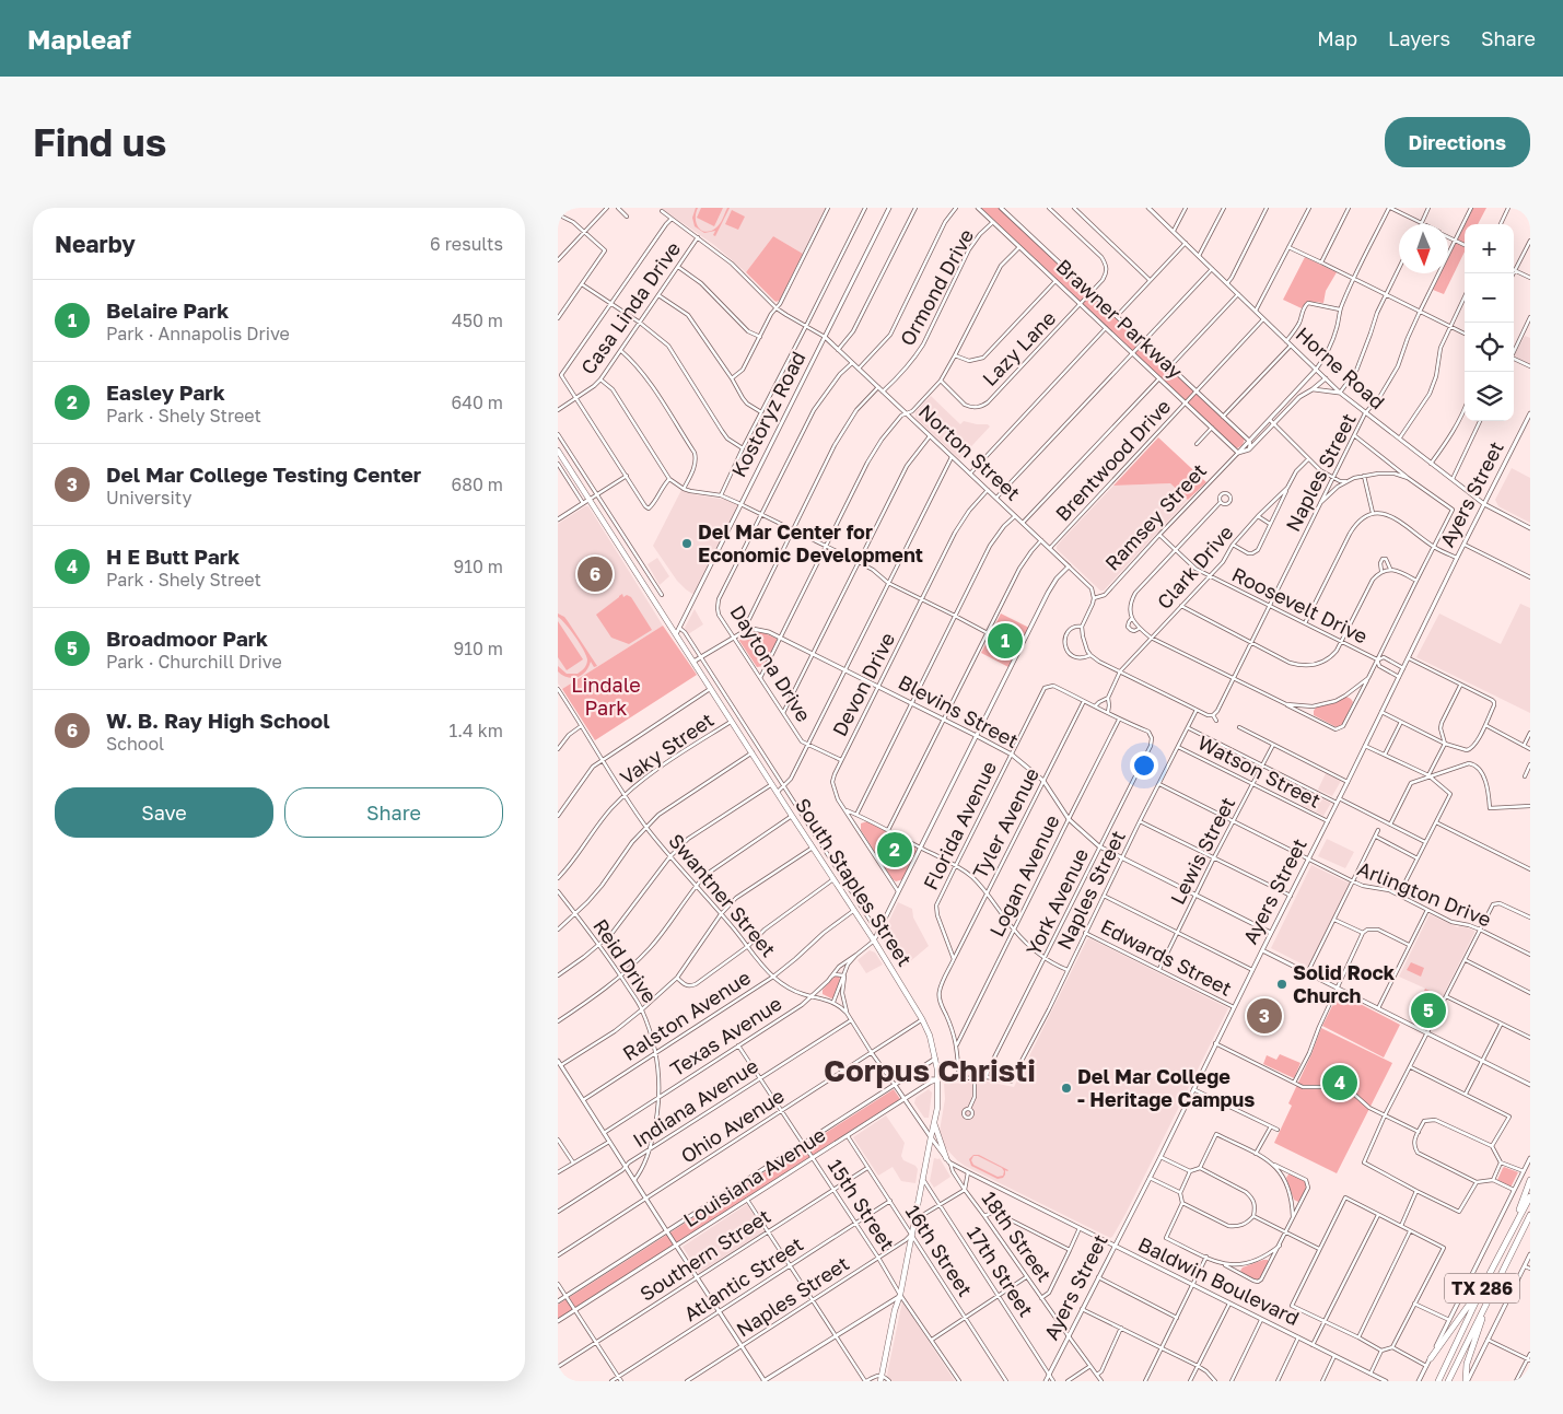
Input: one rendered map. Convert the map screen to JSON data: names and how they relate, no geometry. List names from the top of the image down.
{
  "streets": {
    "highway": ["TX 286"],
    "main road": [
      "Brawner Parkway",
      "Horne Road",
      "Kostoryz Road",
      "Norton Street",
      "Ayers Street",
      "Ramsey Street",
      "Blevins Street",
      "South Staples Street",
      "Louisiana Avenue",
      "Baldwin Boulevard"
    ],
    "street": [
      "Ormond Drive",
      "Casa Linda Drive",
      "Lazy Lane",
      "Brentwood Drive",
      "Naples Street",
      "Clark Drive",
      "Roosevelt Drive",
      "Daytona Drive",
      "Devon Drive",
      "Vaky Street",
      "Watson Street",
      "Tyler Avenue",
      "Florida Avenue",
      "Lewis Street",
      "Logan Avenue",
      "Arlington Drive",
      "Swantner Street",
      "York Avenue",
      "Edwards Street",
      "Reid Drive",
      "Ralston Avenue",
      "Texas Avenue",
      "Indiana Avenue",
      "Ohio Avenue",
      "15th Street",
      "18th Street",
      "16th Street",
      "Southern Street",
      "17th Street",
      "Atlantic Street"
    ]
  },
  "crossings": [
    ["Ormond Drive", "Brawner Parkway"],
    ["Ormond Drive", "Norton Street"],
    ["Casa Linda Drive", "Norton Street"],
    ["Brawner Parkway", "Lazy Lane"],
    ["Brawner Parkway", "Brentwood Drive"],
    ["Brawner Parkway", "Ramsey Street"],
    ["Horne Road", "Brentwood Drive"],
    ["Horne Road", "Naples Street"],
    ["Horne Road", "Ayers Street"],
    ["Horne Road", "Ramsey Street"],
    ["Kostoryz Road", "Norton Street"],
    ["Kostoryz Road", "South Staples Street"],
    ["Norton Street", "Brentwood Drive"],
    ["Norton Street", "Ramsey Street"],
    ["Norton Street", "Daytona Drive"],
    ["Norton Street", "Devon Drive"],
    ["Naples Street", "Roosevelt Drive"],
    ["Naples Street", "Blevins Street"],
    ["Naples Street", "Watson Street"],
    ["Naples Street", "South Staples Street"],
    ["Naples Street", "Arlington Drive"],
    ["Naples Street", "York Avenue"],
    ["Naples Street", "Edwards Street"],
    ["Naples Street", "15th Street"],
    ["Naples Street", "16th Street"],
    ["Ayers Street", "Roosevelt Drive"],
    ["Ayers Street", "Blevins Street"],
    ["Ayers Street", "Watson Street"],
    ["Ayers Street", "Arlington Drive"],
    ["Ayers Street", "Edwards Street"],
    ["Ayers Street", "18th Street"],
    ["Ayers Street", "17th Street"],
    ["Ayers Street", "Baldwin Boulevard"],
    ["Ramsey Street", "Roosevelt Drive"],
    ["Clark Drive", "Roosevelt Drive"],
    ["Daytona Drive", "Devon Drive"],
    ["Devon Drive", "Blevins Street"],
    ["Blevins Street", "Tyler Avenue"],
    ["Blevins Street", "Florida Avenue"],
    ["Blevins Street", "Lewis Street"],
    ["Blevins Street", "Logan Avenue"],
    ["Blevins Street", "York Avenue"],
    ["Vaky Street", "South Staples Street"],
    ["Vaky Street", "Swantner Street"],
    ["Watson Street", "Lewis Street"],
    ["Tyler Avenue", "Florida Avenue"],
    ["Lewis Street", "Arlington Drive"],
    ["Lewis Street", "Edwards Street"],
    ["Logan Avenue", "York Avenue"],
    ["South Staples Street", "Ralston Avenue"],
    ["South Staples Street", "Texas Avenue"],
    ["South Staples Street", "Ohio Avenue"],
    ["South Staples Street", "Louisiana Avenue"],
    ["South Staples Street", "15th Street"],
    ["South Staples Street", "16th Street"],
    ["South Staples Street", "17th Street"],
    ["South Staples Street", "Baldwin Boulevard"],
    ["Swantner Street", "Ralston Avenue"],
    ["Swantner Street", "Texas Avenue"],
    ["Swantner Street", "Indiana Avenue"],
    ["Swantner Street", "Ohio Avenue"],
    ["Swantner Street", "Louisiana Avenue"],
    ["Reid Drive", "Ralston Avenue"],
    ["Reid Drive", "Texas Avenue"],
    ["Reid Drive", "Indiana Avenue"],
    ["Texas Avenue", "15th Street"],
    ["Indiana Avenue", "15th Street"],
    ["Ohio Avenue", "15th Street"],
    ["Louisiana Avenue", "15th Street"],
    ["Louisiana Avenue", "16th Street"],
    ["15th Street", "Southern Street"],
    ["15th Street", "Atlantic Street"],
    ["18th Street", "Baldwin Boulevard"],
    ["16th Street", "Southern Street"],
    ["16th Street", "Atlantic Street"]
  ],
  "districts": ["Corpus Christi"],
  "parks": ["Lindale Park"],
  "places": ["Del Mar Center for Economic Development", "Solid Rock Church", "Del Mar College - Heritage Campus"],
  "north": "bottom",
  "page": {
    "header": "Mapleaf",
    "nav": ["Map", "Layers", "Share"],
    "buttons": [
      "Directions",
      ["Save", "Share"]
    ],
    "title": "Find us",
    "heading": ["Nearby", "6 results"],
    "map_buttons": ["+", "−"],
    "list": [
      {
        "mark": "1",
        "name": "Belaire Park",
        "note": "Park · Annapolis Drive",
        "value": "450 m"
      },
      {
        "mark": "2",
        "name": "Easley Park",
        "note": "Park · Shely Street",
        "value": "640 m"
      },
      {
        "mark": "3",
        "name": "Del Mar College Testing Center",
        "note": "University",
        "value": "680 m"
      },
      {
        "mark": "4",
        "name": "H E Butt Park",
        "note": "Park · Shely Street",
        "value": "910 m"
      },
      {
        "mark": "5",
        "name": "Broadmoor Park",
        "note": "Park · Churchill Drive",
        "value": "910 m"
      },
      {
        "mark": "6",
        "name": "W. B. Ray High School",
        "note": "School",
        "value": "1.4 km"
      }
    ],
    "pins": [
      "6",
      "1",
      "2",
      "5",
      "3",
      "4"
    ]
  }
}
